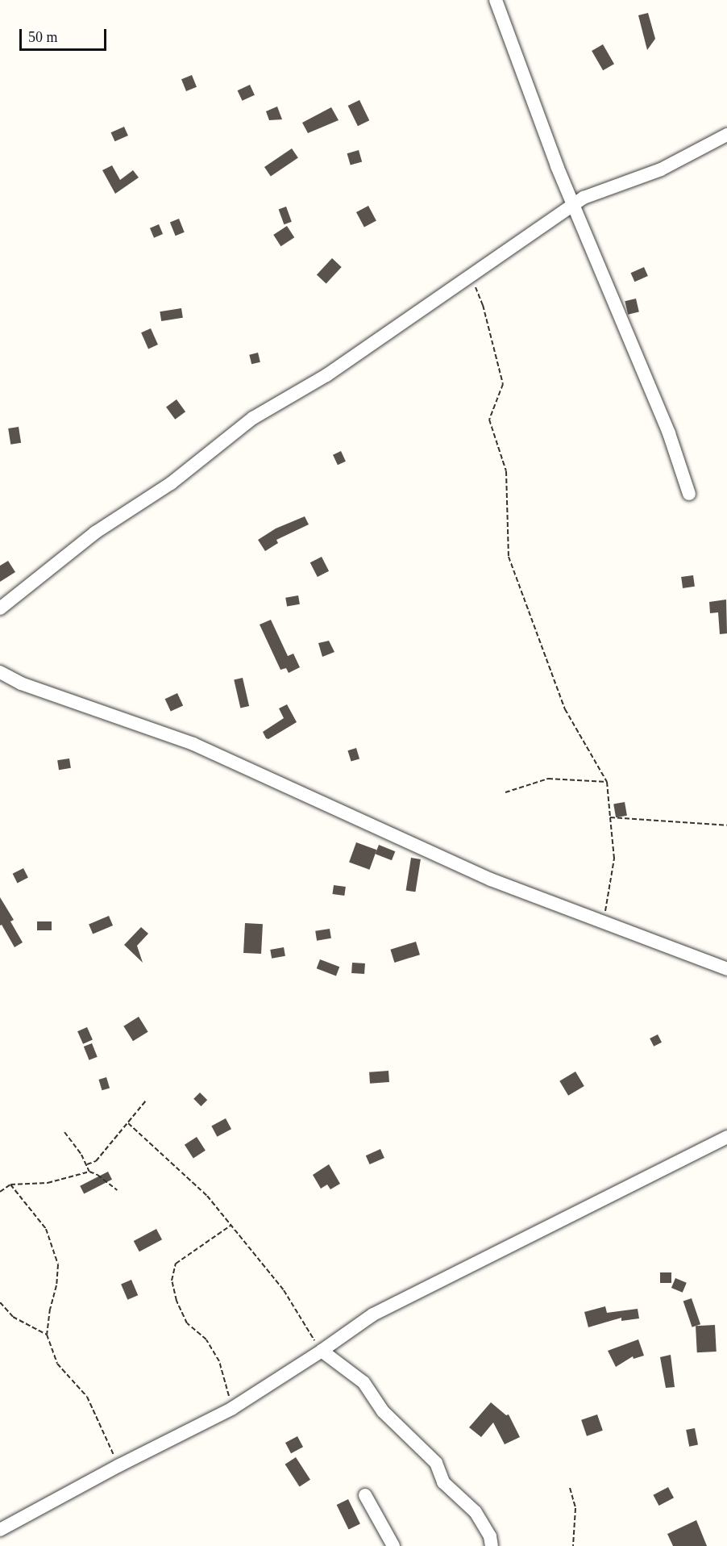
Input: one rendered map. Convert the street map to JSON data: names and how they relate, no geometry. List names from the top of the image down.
{
  "scale_bar": "50 m"
}
